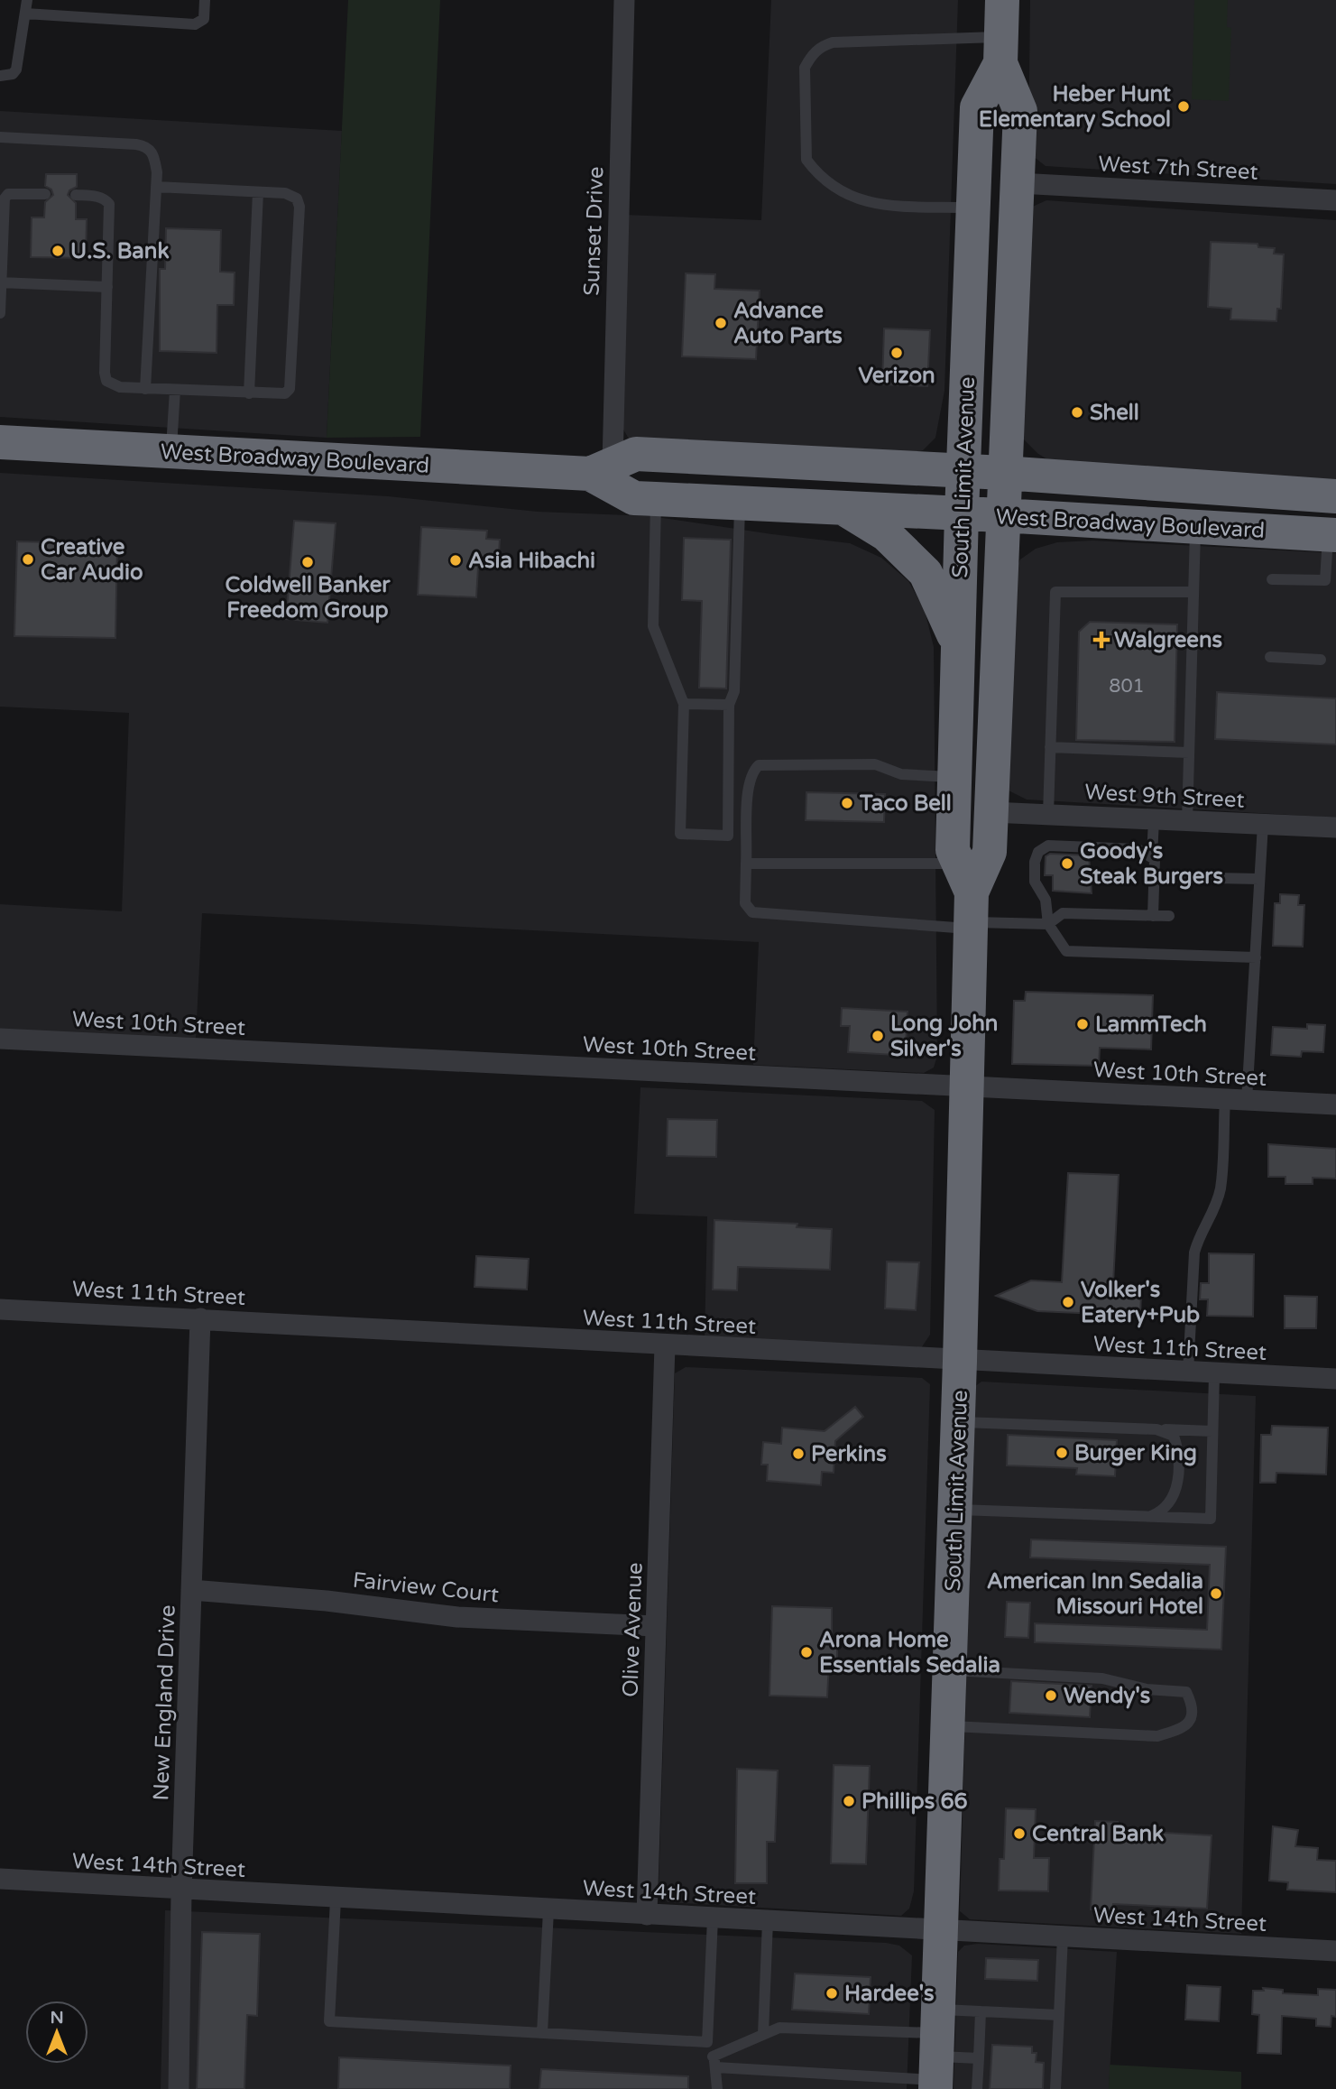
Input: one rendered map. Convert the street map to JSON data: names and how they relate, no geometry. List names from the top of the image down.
{
  "streets": {
    "highway": ["West Broadway Boulevard", "South Limit Avenue"],
    "street": [
      "West 7th Street",
      "Sunset Drive",
      "West 9th Street",
      "West 10th Street",
      "West 11th Street",
      "Fairview Court",
      "Olive Avenue",
      "New England Drive",
      "West 14th Street"
    ]
  },
  "crossings": [
    ["West 7th Street", "South Limit Avenue"],
    ["Sunset Drive", "West Broadway Boulevard"],
    ["West Broadway Boulevard", "South Limit Avenue"],
    ["South Limit Avenue", "West 9th Street"],
    ["South Limit Avenue", "West 10th Street"],
    ["South Limit Avenue", "West 11th Street"],
    ["South Limit Avenue", "West 14th Street"],
    ["West 11th Street", "Olive Avenue"],
    ["West 11th Street", "New England Drive"],
    ["Fairview Court", "Olive Avenue"],
    ["Fairview Court", "New England Drive"],
    ["Olive Avenue", "West 14th Street"],
    ["New England Drive", "West 14th Street"]
  ],
  "places": {
    "other": [
      "Heber Hunt Elementary School",
      "U.S. Bank",
      "Advance Auto Parts",
      "Verizon",
      "Shell",
      "Creative Car Audio",
      "Asia Hibachi",
      "Coldwell Banker Freedom Group",
      "Taco Bell",
      "Goody's Steak Burgers",
      "LammTech",
      "Long John Silver's",
      "Volker's Eatery+Pub",
      "Burger King",
      "Perkins",
      "American Inn Sedalia Missouri Hotel",
      "Arona Home Essentials Sedalia",
      "Wendy's",
      "Phillips 66",
      "Central Bank",
      "Hardee's"
    ],
    "health": ["Walgreens"]
  },
  "house_numbers": ["801"],
  "north": "top"
}
